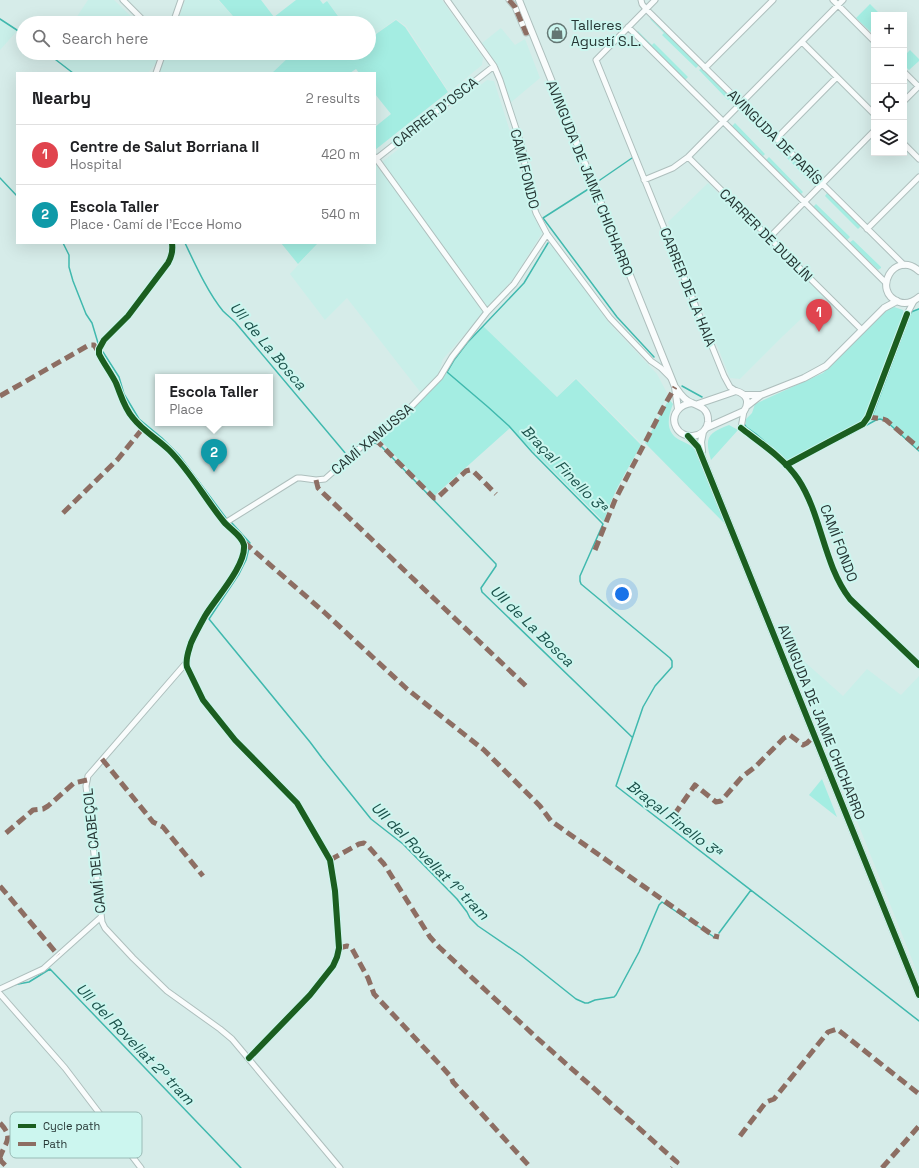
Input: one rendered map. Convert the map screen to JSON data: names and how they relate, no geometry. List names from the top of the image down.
{
  "streets": {
    "street": [
      "CARRER D'OSCA",
      "AVINGUDA DE PARÍS",
      "CAMÍ FONDO",
      "AVINGUDA DE JAIME CHICHARRO",
      "CARRER DE DUBLÍN",
      "CARRER DE LA HAIA",
      "CAMÍ XAMUSSA",
      "CAMÍ DEL CABEÇOL"
    ]
  },
  "crossings": [
    ["CARRER D'OSCA", "CAMÍ FONDO"],
    ["CAMÍ FONDO", "AVINGUDA DE JAIME CHICHARRO"],
    ["CAMÍ FONDO", "CAMÍ XAMUSSA"]
  ],
  "water": [
    "Ull de La Bosca",
    "Braçal Finello 3ª",
    "Ull del Rovellat 1º tram",
    "Ull del Rovellat 2º tram"
  ],
  "places": {
    "shop": ["Talleres Agustí S.L."]
  },
  "legend": ["Cycle path", "Path"],
  "page": {
    "map_buttons": ["+", "−"],
    "search": "Search here",
    "heading": ["Nearby", "2 results"],
    "list": [
      {
        "mark": "1",
        "name": "Centre de Salut Borriana II",
        "note": "Hospital",
        "value": "420 m"
      },
      {
        "mark": "2",
        "name": "Escola Taller",
        "note": "Place · Camí de l'Ecce Homo",
        "value": "540 m"
      }
    ],
    "pins": ["1", "2"],
    "popup": ["Escola Taller", "Place"]
  }
}
